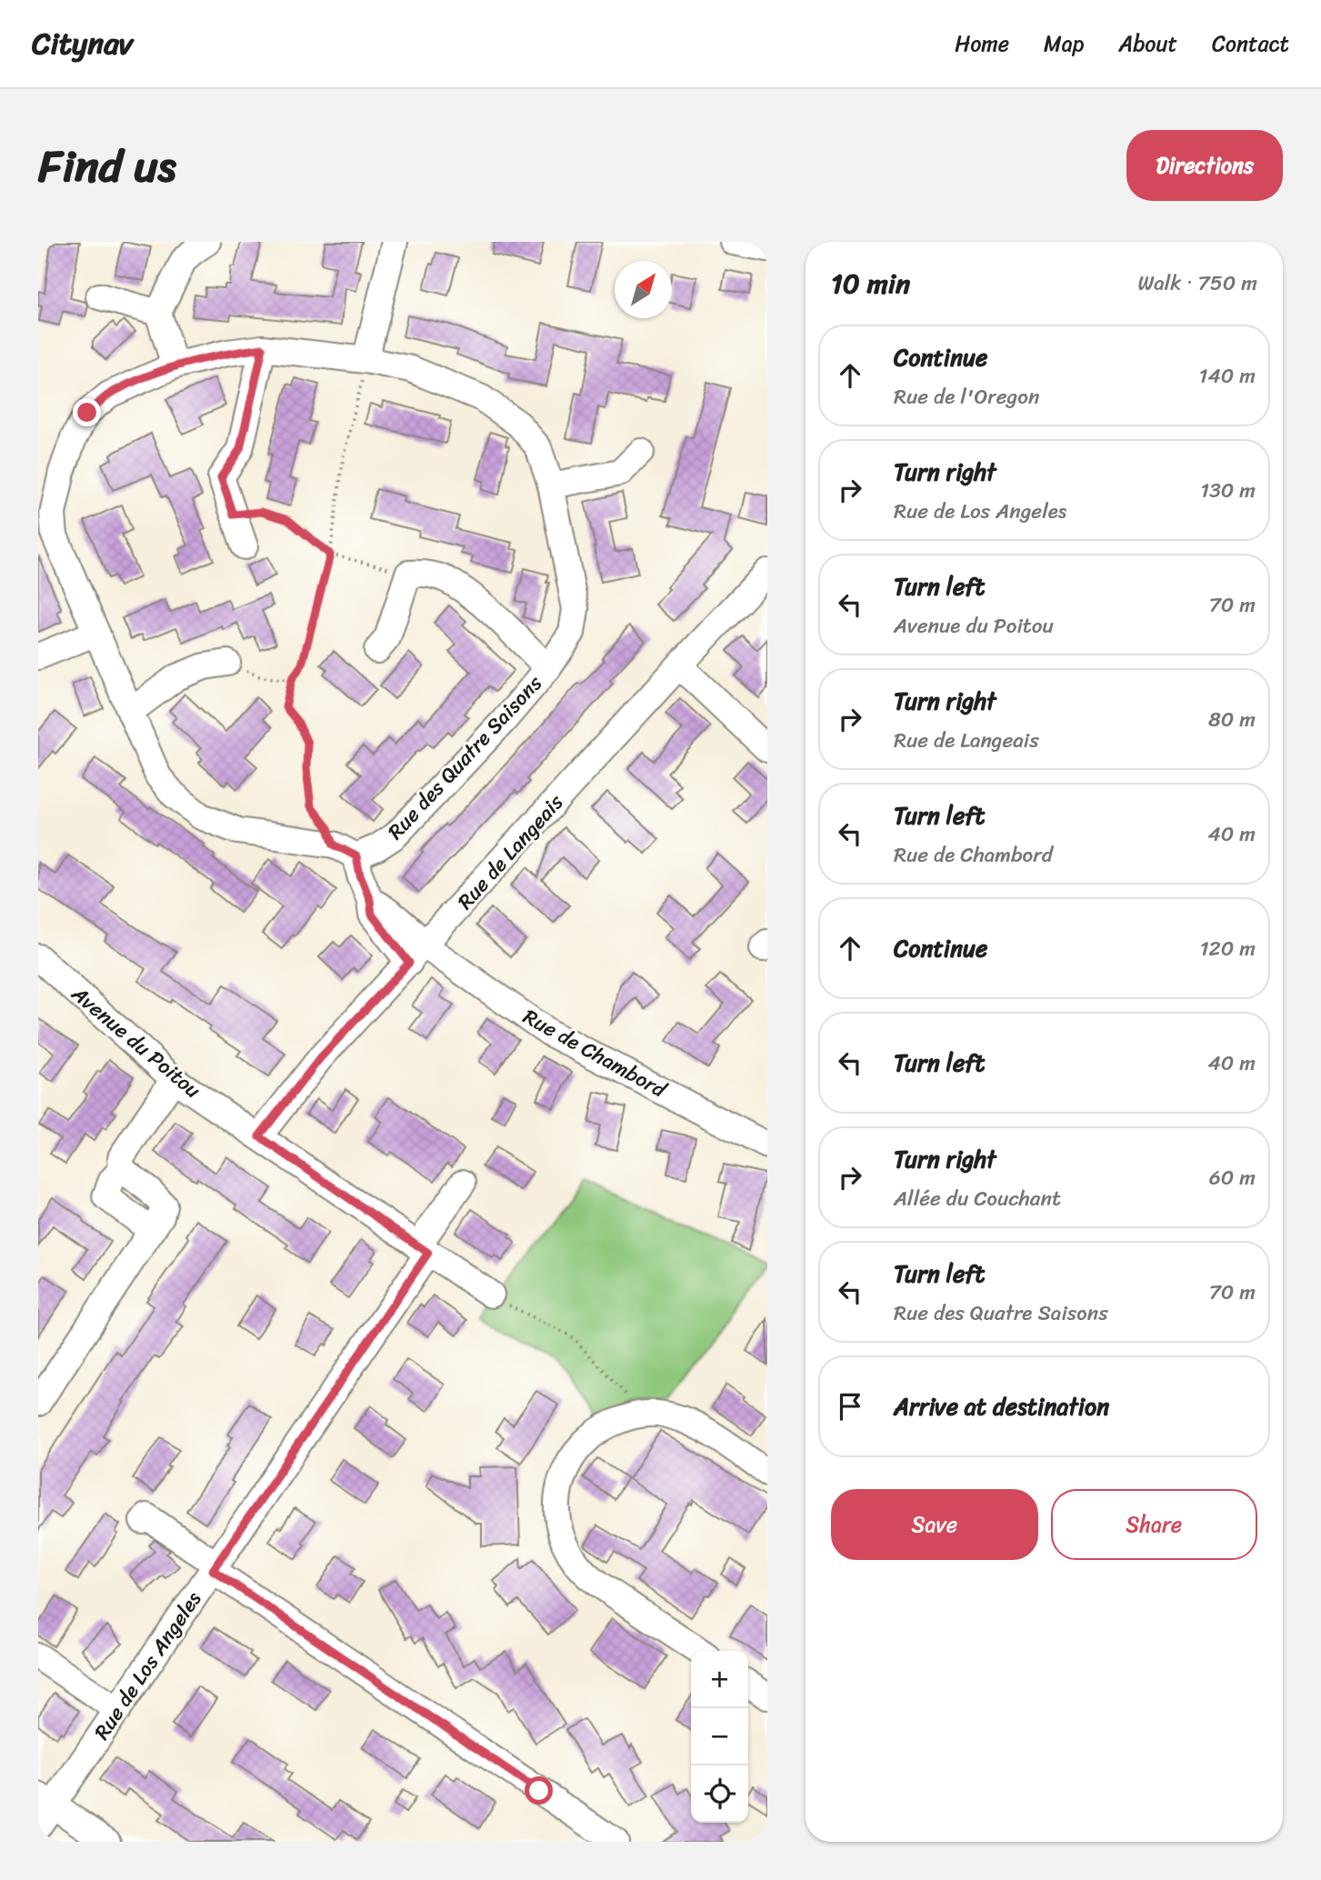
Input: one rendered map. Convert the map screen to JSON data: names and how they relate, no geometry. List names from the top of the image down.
{
  "streets": {
    "street": [
      "Rue des Quatre Saisons",
      "Rue de Langeais",
      "Avenue du Poitou",
      "Rue de Chambord",
      "Rue de Los Angeles"
    ]
  },
  "crossings": [
    ["Rue des Quatre Saisons", "Rue de Chambord"],
    ["Rue de Langeais", "Avenue du Poitou"],
    ["Rue de Langeais", "Rue de Chambord"],
    ["Avenue du Poitou", "Rue de Los Angeles"]
  ],
  "north": "top right",
  "page": {
    "header": "Citynav",
    "nav": [
      "Home",
      "Map",
      "About",
      "Contact"
    ],
    "title": "Find us",
    "buttons": [
      "Directions",
      ["Save", "Share"]
    ],
    "heading": ["10 min", "Walk · 750 m"],
    "list": [
      ["Continue", "Rue de l'Oregon", "140 m"],
      ["Turn right", "Rue de Los Angeles", "130 m"],
      ["Turn left", "Avenue du Poitou", "70 m"],
      ["Turn right", "Rue de Langeais", "80 m"],
      ["Turn left", "Rue de Chambord", "40 m"],
      ["Continue", "120 m"],
      ["Turn left", "40 m"],
      ["Turn right", "Allée du Couchant", "60 m"],
      ["Turn left", "Rue des Quatre Saisons", "70 m"],
      "Arrive at destination"
    ],
    "map_buttons": ["+", "−"]
  }
}
